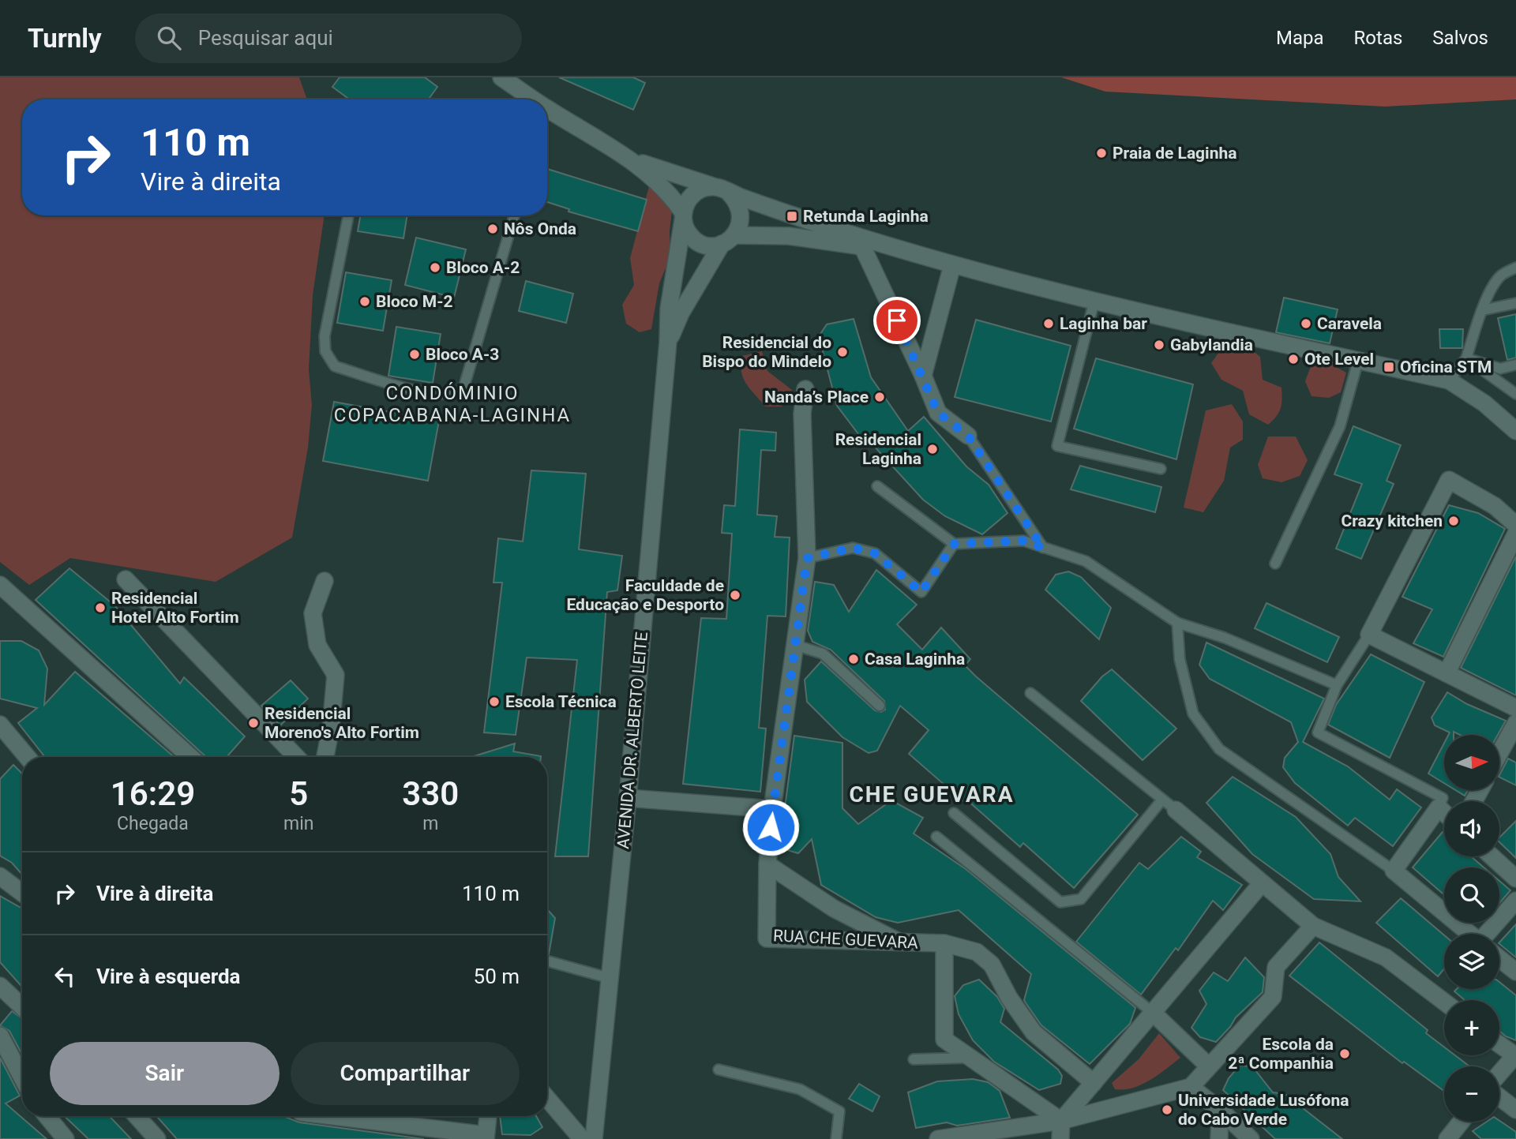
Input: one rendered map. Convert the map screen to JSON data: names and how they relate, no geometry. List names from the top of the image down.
{
  "streets": {
    "street": ["AVENIDA DR. ALBERTO LEITE", "RUA CHE GUEVARA"]
  },
  "districts": ["CONDÓMINIO COPACABANA-LAGINHA", "CHE GUEVARA"],
  "places": {
    "other": [
      "Praia de Laginha",
      "Nôs Onda",
      "Bloco A-2",
      "Bloco M-2",
      "Laginha bar",
      "Caravela",
      "Gabylandia",
      "Residencial do Bispo do Mindelo",
      "Bloco A-3",
      "Ote Level",
      "Nanda’s Place",
      "Residencial Laginha",
      "Crazy kitchen",
      "Faculdade de Educação e Desporto",
      "Residencial Hotel Alto Fortim",
      "Casa Laginha",
      "Escola Técnica",
      "Residencial Moreno's Alto Fortim",
      "Escola da 2ª Companhia",
      "Universidade Lusófona do Cabo Verde"
    ],
    "transit": ["Retunda Laginha", "Oficina STM"]
  },
  "north": "right",
  "page": {
    "header": "Turnly",
    "search": "Pesquisar aqui",
    "nav": ["Mapa", "Rotas", "Salvos"],
    "turn": ["110 m", "Vire à direita"],
    "map_buttons": ["+", "−"],
    "eta": [
      "16:29",
      "Chegada",
      "5",
      "min",
      "330",
      "m"
    ],
    "list": [
      {
        "name": "Vire à direita",
        "value": "110 m"
      },
      {
        "name": "Vire à esquerda",
        "value": "50 m"
      }
    ],
    "buttons": ["Sair", "Compartilhar"]
  }
}
